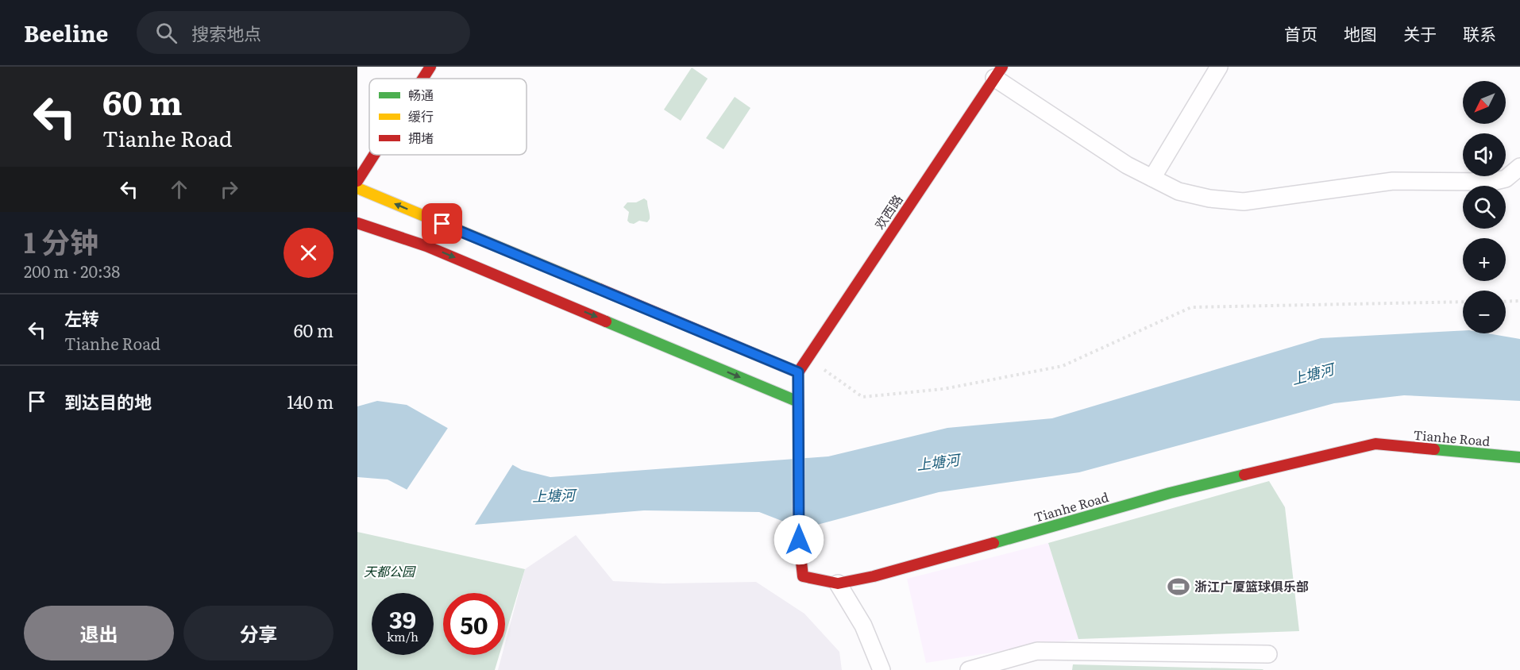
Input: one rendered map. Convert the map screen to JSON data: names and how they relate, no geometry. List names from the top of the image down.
{
  "streets": {
    "main road": ["欢西路", "Tianhe Road"]
  },
  "crossings": [
    ["欢西路", "Tianhe Road"]
  ],
  "water": ["上塘河"],
  "parks": ["天都公园"],
  "places": {
    "sports": ["浙江广厦篮球俱乐部"]
  },
  "legend": ["畅通", "缓行", "拥堵"],
  "north": "bottom left",
  "page": {
    "header": "Beeline",
    "search": "搜索地点",
    "nav": [
      "首页",
      "地图",
      "关于",
      "联系"
    ],
    "turn": ["60 m", "Tianhe Road"],
    "map_buttons": ["+", "−"],
    "heading": ["1 分钟", "200 m · 20:38"],
    "list": [
      {
        "name": "左转",
        "note": "Tianhe Road",
        "value": "60 m"
      },
      {
        "name": "到达目的地",
        "value": "140 m"
      }
    ],
    "speed": "39 km/h",
    "limit": "50",
    "buttons": ["退出", "分享"]
  }
}
